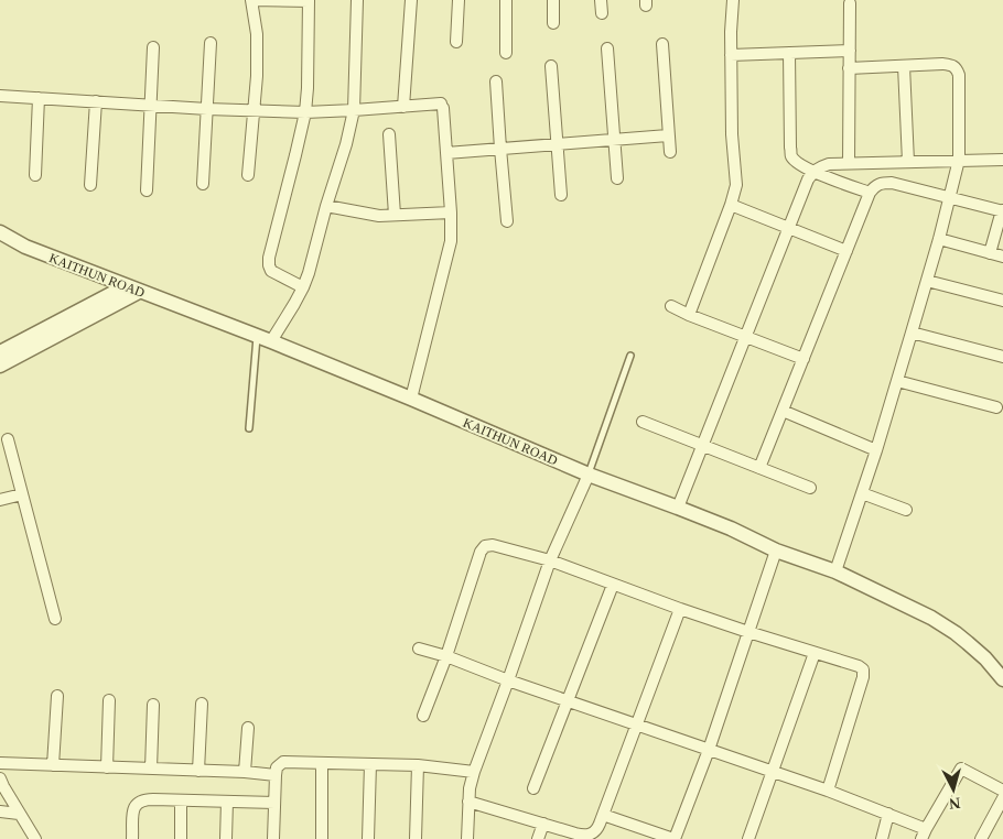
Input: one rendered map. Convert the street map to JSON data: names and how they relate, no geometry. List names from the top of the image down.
{
  "streets": {
    "street": ["KAITHUN ROAD"]
  },
  "north": "bottom"
}
